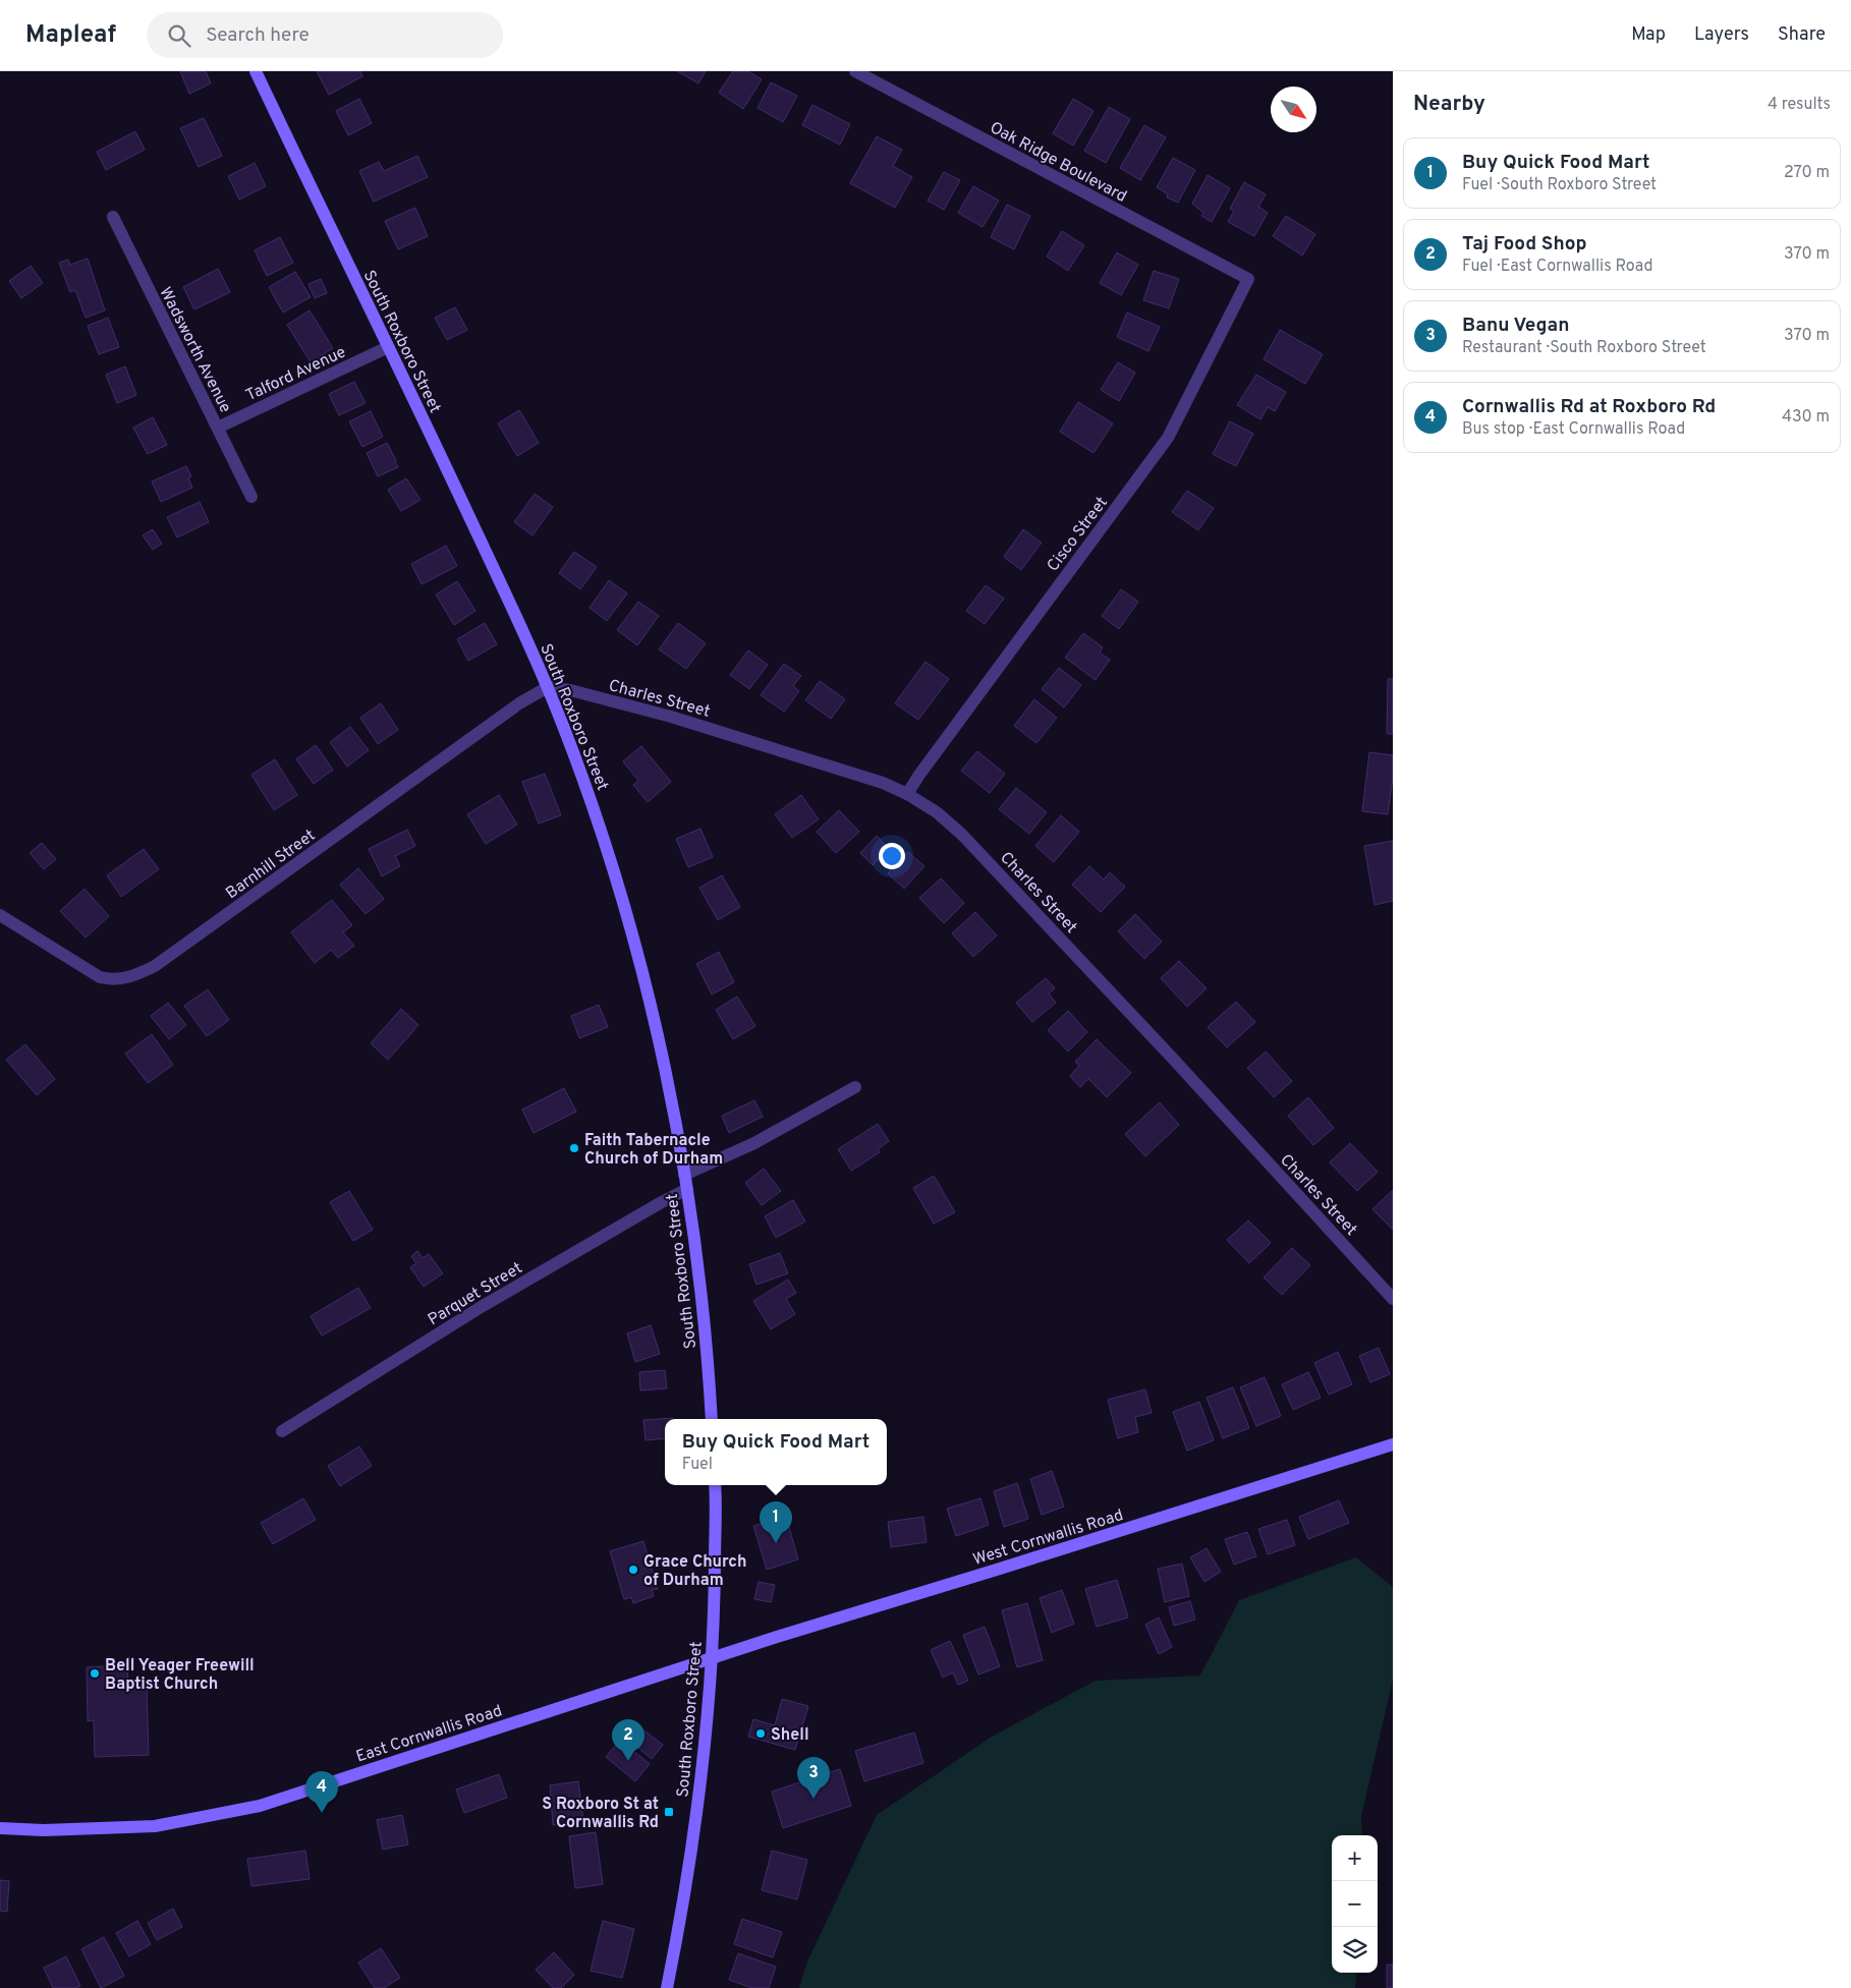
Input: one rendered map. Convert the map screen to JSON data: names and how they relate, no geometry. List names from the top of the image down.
{
  "streets": {
    "street": [
      "Oak Ridge Boulevard",
      "South Roxboro Street",
      "Wadsworth Avenue",
      "Talford Avenue",
      "Cisco Street",
      "Charles Street",
      "Barnhill Street",
      "Parquet Street",
      "West Cornwallis Road",
      "East Cornwallis Road"
    ]
  },
  "crossings": [
    ["Oak Ridge Boulevard", "Cisco Street"],
    ["South Roxboro Street", "Talford Avenue"],
    ["South Roxboro Street", "Charles Street"],
    ["South Roxboro Street", "Barnhill Street"],
    ["South Roxboro Street", "Parquet Street"],
    ["South Roxboro Street", "West Cornwallis Road"],
    ["South Roxboro Street", "East Cornwallis Road"],
    ["Wadsworth Avenue", "Talford Avenue"],
    ["Cisco Street", "Charles Street"],
    ["Charles Street", "Barnhill Street"],
    ["West Cornwallis Road", "East Cornwallis Road"]
  ],
  "places": {
    "other": [
      "Faith Tabernacle Church of Durham",
      "Grace Church of Durham",
      "Bell Yeager Freewill Baptist Church",
      "Shell"
    ],
    "transit": ["S Roxboro St at Cornwallis Rd"]
  },
  "north": "bottom right",
  "page": {
    "header": "Mapleaf",
    "search": "Search here",
    "nav": ["Map", "Layers", "Share"],
    "heading": ["Nearby", "4 results"],
    "list": [
      {
        "mark": "1",
        "name": "Buy Quick Food Mart",
        "note": "Fuel · South Roxboro Street",
        "value": "270 m"
      },
      {
        "mark": "2",
        "name": "Taj Food Shop",
        "note": "Fuel · East Cornwallis Road",
        "value": "370 m"
      },
      {
        "mark": "3",
        "name": "Banu Vegan",
        "note": "Restaurant · South Roxboro Street",
        "value": "370 m"
      },
      {
        "mark": "4",
        "name": "Cornwallis Rd at Roxboro Rd",
        "note": "Bus stop · East Cornwallis Road",
        "value": "430 m"
      }
    ],
    "popup": ["Buy Quick Food Mart", "Fuel"],
    "pins": [
      "1",
      "2",
      "3",
      "4"
    ],
    "map_buttons": ["+", "−"]
  }
}
